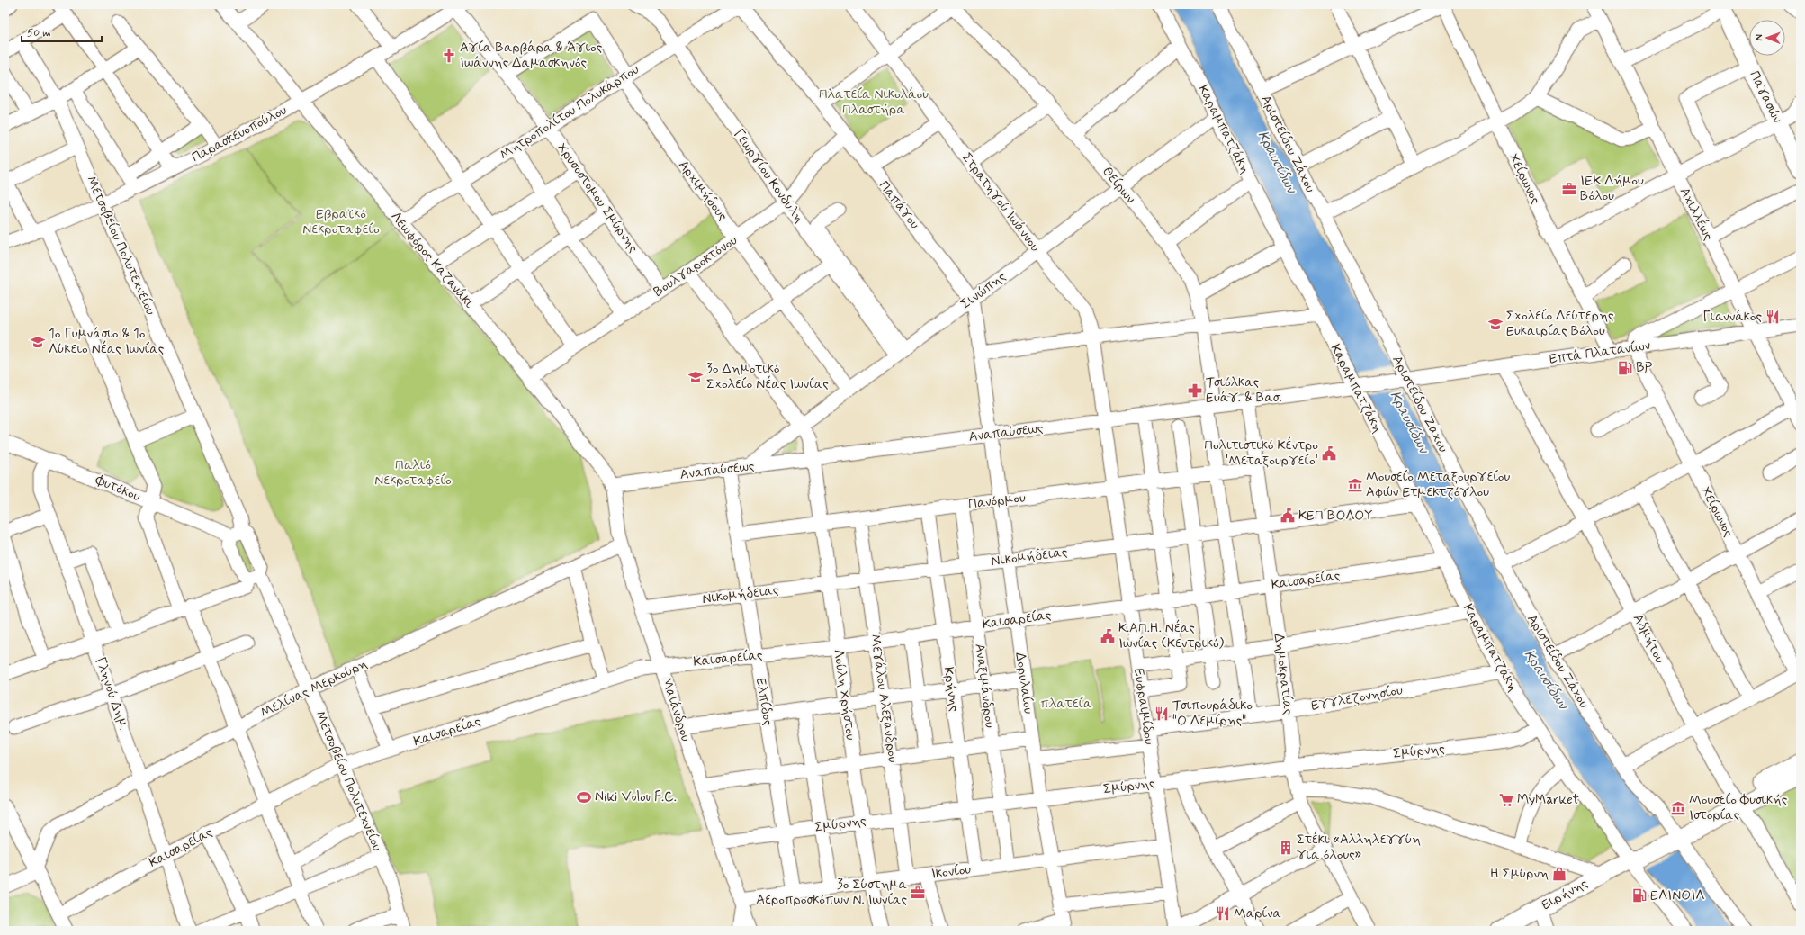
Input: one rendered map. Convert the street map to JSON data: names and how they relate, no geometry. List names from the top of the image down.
{
  "streets": {
    "main road": ["Παγασών", "Ειρήνης"],
    "street": [
      "Μητροπολίτου Πολυκάρπου",
      "Καραμπατζάκη",
      "Παρασκευοπούλου",
      "Αριστείδου Ζάχου",
      "Γεωργίου Κονδύλη",
      "Χείρωνος",
      "Θείρων",
      "Αρχιμήδους",
      "Χρυσοστόμου Σμύρνης",
      "Στρατηγού Ιωάννου",
      "Παπάγου",
      "Αχιλλέως",
      "Μετσοβείου Πολυτεχνείου",
      "Λεωφόρος Καζανάκι",
      "Βουλγαροκτόνου",
      "Σινώπης",
      "Επτά Πλατανίων",
      "Αναπαύσεως",
      "Φυτόκου",
      "Πανόρμου",
      "Νικομήδειας",
      "Καισαρείας",
      "Αδμήτου",
      "Δημοκρατίας",
      "Δορυλαίου",
      "Αναξιμάνδρου",
      "Μελίνας Μερκούρη",
      "Κρήνης",
      "Γληνού Δημ.",
      "Λούλη Χρήστου",
      "Μεγάλου Αλεξάνδρου",
      "Εγγλεζονησίου",
      "Ελπίδος",
      "Ευφραιμίδου",
      "Μαιάνδρου",
      "Σμύρνης",
      "Ικονίου"
    ]
  },
  "crossings": [
    ["Μητροπολίτου Πολυκάρπου", "Γεωργίου Κονδύλη"],
    ["Μητροπολίτου Πολυκάρπου", "Αρχιμήδους"],
    ["Μητροπολίτου Πολυκάρπου", "Χρυσοστόμου Σμύρνης"],
    ["Μητροπολίτου Πολυκάρπου", "Παπάγου"],
    ["Μητροπολίτου Πολυκάρπου", "Λεωφόρος Καζανάκι"],
    ["Καραμπατζάκη", "Σινώπης"],
    ["Καραμπατζάκη", "Αναπαύσεως"],
    ["Καραμπατζάκη", "Νικομήδειας"],
    ["Καραμπατζάκη", "Καισαρείας"],
    ["Καραμπατζάκη", "Εγγλεζονησίου"],
    ["Καραμπατζάκη", "Σμύρνης"],
    ["Καραμπατζάκη", "Ειρήνης"],
    ["Παρασκευοπούλου", "Χρυσοστόμου Σμύρνης"],
    ["Παρασκευοπούλου", "Μετσοβείου Πολυτεχνείου"],
    ["Παρασκευοπούλου", "Λεωφόρος Καζανάκι"],
    ["Αριστείδου Ζάχου", "Επτά Πλατανίων"],
    ["Αριστείδου Ζάχου", "Αναπαύσεως"],
    ["Αριστείδου Ζάχου", "Ειρήνης"],
    ["Γεωργίου Κονδύλη", "Βουλγαροκτόνου"],
    ["Γεωργίου Κονδύλη", "Σινώπης"],
    ["Χείρωνος", "Επτά Πλατανίων"],
    ["Θείρων", "Σινώπης"],
    ["Θείρων", "Αναπαύσεως"],
    ["Θείρων", "Πανόρμου"],
    ["Θείρων", "Νικομήδειας"],
    ["Θείρων", "Καισαρείας"],
    ["Θείρων", "Εγγλεζονησίου"],
    ["Αρχιμήδους", "Χρυσοστόμου Σμύρνης"],
    ["Αρχιμήδους", "Βουλγαροκτόνου"],
    ["Αρχιμήδους", "Σινώπης"],
    ["Χρυσοστόμου Σμύρνης", "Βουλγαροκτόνου"],
    ["Στρατηγού Ιωάννου", "Σινώπης"],
    ["Στρατηγού Ιωάννου", "Αναπαύσεως"],
    ["Στρατηγού Ιωάννου", "Ευφραιμίδου"],
    ["Παπάγου", "Βουλγαροκτόνου"],
    ["Παπάγου", "Σινώπης"],
    ["Παπάγου", "Αναπαύσεως"],
    ["Παπάγου", "Δορυλαίου"],
    ["Αχιλλέως", "Επτά Πλατανίων"],
    ["Μετσοβείου Πολυτεχνείου", "Φυτόκου"],
    ["Μετσοβείου Πολυτεχνείου", "Καισαρείας"],
    ["Μετσοβείου Πολυτεχνείου", "Μελίνας Μερκούρη"],
    ["Λεωφόρος Καζανάκι", "Βουλγαροκτόνου"],
    ["Λεωφόρος Καζανάκι", "Αναπαύσεως"],
    ["Λεωφόρος Καζανάκι", "Μαιάνδρου"],
    ["Σινώπης", "Αναπαύσεως"],
    ["Επτά Πλατανίων", "Αναπαύσεως"],
    ["Επτά Πλατανίων", "Αδμήτου"],
    ["Αναπαύσεως", "Δημοκρατίας"],
    ["Αναπαύσεως", "Δορυλαίου"],
    ["Αναπαύσεως", "Λούλη Χρήστου"],
    ["Αναπαύσεως", "Ελπίδος"],
    ["Αναπαύσεως", "Ευφραιμίδου"],
    ["Αναπαύσεως", "Μαιάνδρου"],
    ["Φυτόκου", "Γληνού Δημ."],
    ["Πανόρμου", "Δημοκρατίας"],
    ["Πανόρμου", "Δορυλαίου"],
    ["Πανόρμου", "Αναξιμάνδρου"],
    ["Πανόρμου", "Κρήνης"],
    ["Πανόρμου", "Λούλη Χρήστου"],
    ["Πανόρμου", "Μεγάλου Αλεξάνδρου"],
    ["Πανόρμου", "Ελπίδος"],
    ["Πανόρμου", "Ευφραιμίδου"],
    ["Νικομήδειας", "Δημοκρατίας"],
    ["Νικομήδειας", "Δορυλαίου"],
    ["Νικομήδειας", "Αναξιμάνδρου"],
    ["Νικομήδειας", "Κρήνης"],
    ["Νικομήδειας", "Λούλη Χρήστου"],
    ["Νικομήδειας", "Μεγάλου Αλεξάνδρου"],
    ["Νικομήδειας", "Ελπίδος"],
    ["Νικομήδειας", "Ευφραιμίδου"],
    ["Νικομήδειας", "Μαιάνδρου"],
    ["Καισαρείας", "Δημοκρατίας"],
    ["Καισαρείας", "Δορυλαίου"],
    ["Καισαρείας", "Αναξιμάνδρου"],
    ["Καισαρείας", "Κρήνης"],
    ["Καισαρείας", "Γληνού Δημ."],
    ["Καισαρείας", "Λούλη Χρήστου"],
    ["Καισαρείας", "Μεγάλου Αλεξάνδρου"],
    ["Καισαρείας", "Ελπίδος"],
    ["Καισαρείας", "Ευφραιμίδου"],
    ["Καισαρείας", "Μαιάνδρου"],
    ["Αδμήτου", "Ειρήνης"],
    ["Δημοκρατίας", "Εγγλεζονησίου"],
    ["Δημοκρατίας", "Σμύρνης"],
    ["Δορυλαίου", "Σμύρνης"],
    ["Δορυλαίου", "Ικονίου"],
    ["Αναξιμάνδρου", "Σμύρνης"],
    ["Αναξιμάνδρου", "Ικονίου"],
    ["Μελίνας Μερκούρη", "Γληνού Δημ."],
    ["Μελίνας Μερκούρη", "Μαιάνδρου"],
    ["Κρήνης", "Σμύρνης"],
    ["Κρήνης", "Ικονίου"],
    ["Λούλη Χρήστου", "Σμύρνης"],
    ["Λούλη Χρήστου", "Ικονίου"],
    ["Μεγάλου Αλεξάνδρου", "Σμύρνης"],
    ["Μεγάλου Αλεξάνδρου", "Ικονίου"],
    ["Εγγλεζονησίου", "Ευφραιμίδου"],
    ["Ελπίδος", "Σμύρνης"],
    ["Ελπίδος", "Ικονίου"],
    ["Ευφραιμίδου", "Σμύρνης"],
    ["Ευφραιμίδου", "Ικονίου"],
    ["Μαιάνδρου", "Σμύρνης"],
    ["Μαιάνδρου", "Ικονίου"]
  ],
  "water": ["Κραυσίδων"],
  "parks": [
    "Πλατεία Νικολάου Πλαστήρα",
    "Εβραϊκό Νεκροταφείο",
    "Παλιό Νεκροταφείο",
    "πλατεία"
  ],
  "places": {
    "church": ["Αγία Βαρβάρα & Άγιος Ιωάννης Δαμασκηνός"],
    "office": ["ΙΕΚ Δήμου Βόλου", "3ο Σύστημα Αεροπροσκόπων Ν. Ιωνίας"],
    "restaurant": ["Γιαννάκος", "Τσιπουράδικο \"Ο Δεμίρης\"", "Μαρίνα"],
    "school or university": ["Σχολείο Δεύτερης Ευκαιρίας Βόλου", "1ο Γυμνάσιο & 1ο Λύκειο Νέας Ιωνίας", "3ο Δημοτικό Σχολείο Νέας Ιωνίας"],
    "fuel station": ["BP", "ΕΛΙΝΟΙΛ"],
    "pharmacy": ["Τσιόλκας Ευάγ. & Βασ."],
    "public building": ["Πολιτιστικό Κέντρο 'Μεταξουργείο'", "ΚΕΠ ΒΟΛΟΥ", "Κ.ΑΠ.Η. Νέας Ιωνίας (Κεντρικό)"],
    "museum": ["Μουσείο Μεταξουργείου Αφών Ετμεκτζόγλου", "Μουσείο Φυσικής Ιστορίας"],
    "sports": ["Niki Volou F.C."],
    "supermarket": ["MyMarket"],
    "building": ["Στέκι «Αλληλεγγύη για όλους»"],
    "shop": ["Η Σμύρνη"]
  },
  "scale_bar": "50 m",
  "north": "left"
}
